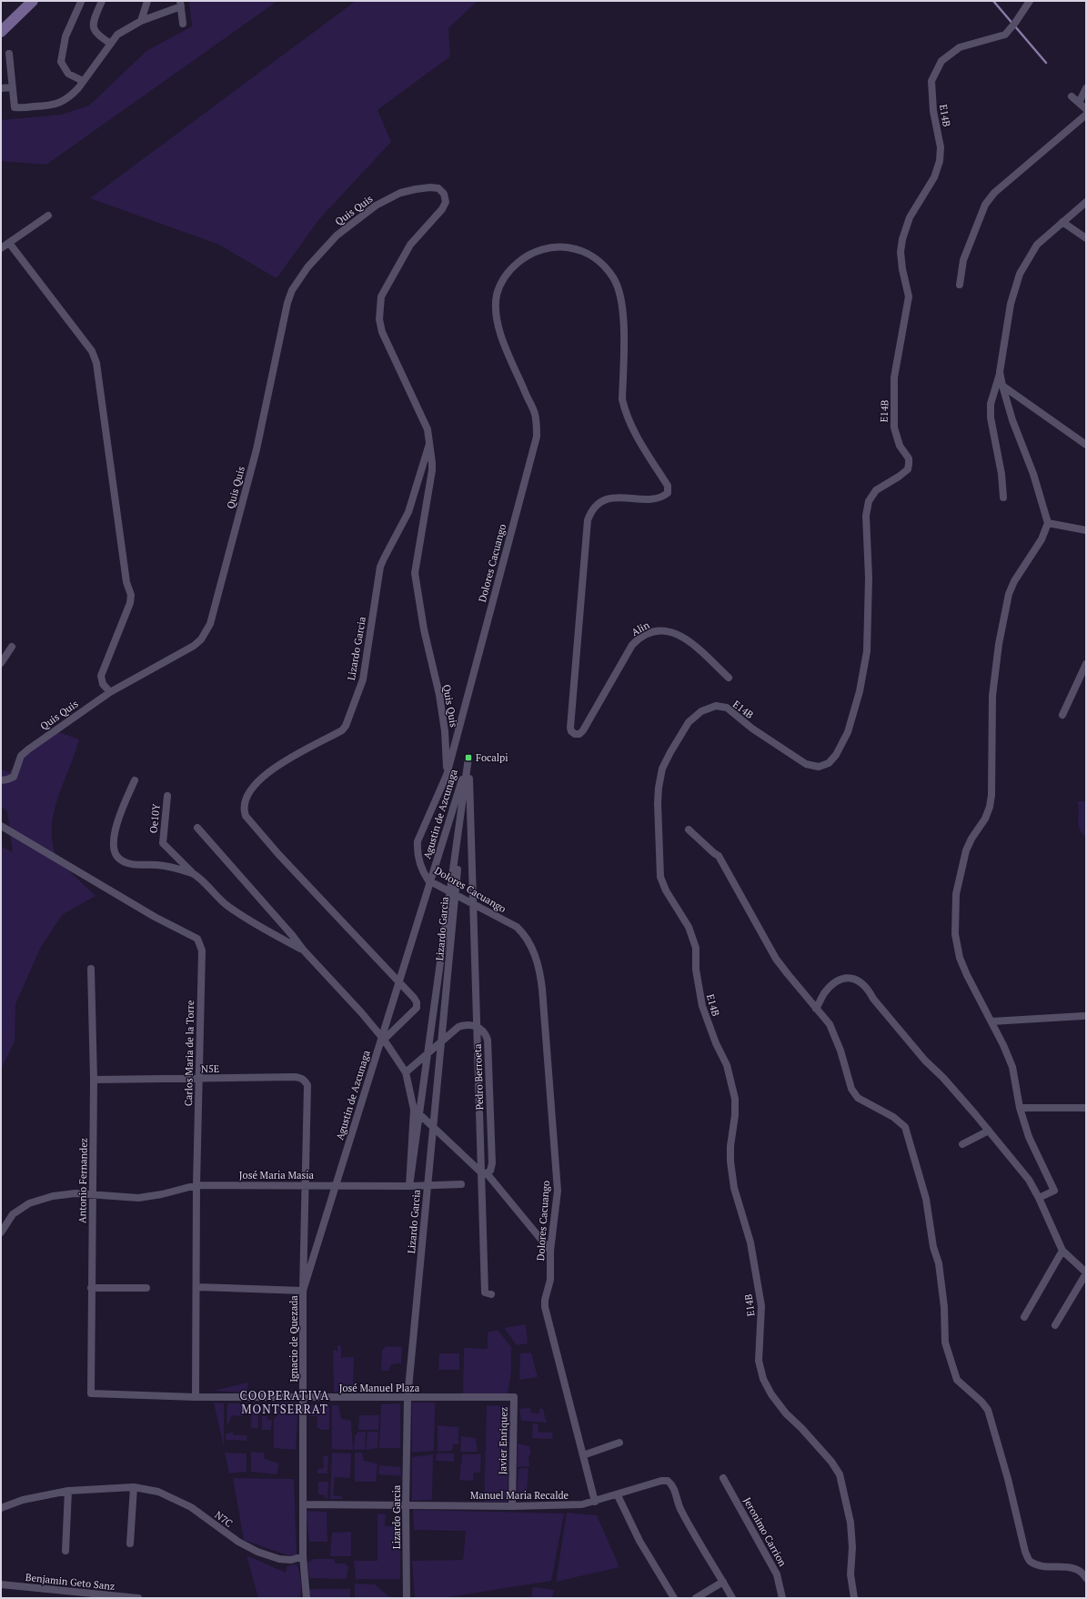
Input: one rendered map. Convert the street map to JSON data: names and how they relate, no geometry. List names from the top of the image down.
{
  "streets": {
    "street": [
      "E14B",
      "Quis Quis",
      "Dolores Cacuango",
      "Alin",
      "Lizardo Garcia",
      "Agustin de Azcunaga",
      "Oe10Y",
      "Carlos Maria de la Torre",
      "N5E",
      "Pedro Berroeta",
      "José Maria Masia",
      "Antonio Fernandez",
      "Ignacio de Quezada",
      "José Manuel Plaza",
      "Javier Enriquez",
      "Manuel Maria Recalde",
      "N7C",
      "Jeronimo Carrion",
      "Benjamin Geto Sanz"
    ]
  },
  "crossings": [
    ["Quis Quis", "Dolores Cacuango"],
    ["Quis Quis", "Lizardo Garcia"],
    ["Dolores Cacuango", "Alin"],
    ["Dolores Cacuango", "Lizardo Garcia"],
    ["Dolores Cacuango", "Agustin de Azcunaga"],
    ["Dolores Cacuango", "Manuel Maria Recalde"],
    ["Lizardo Garcia", "Agustin de Azcunaga"],
    ["Lizardo Garcia", "José Maria Masia"],
    ["Lizardo Garcia", "José Manuel Plaza"],
    ["Lizardo Garcia", "Manuel Maria Recalde"],
    ["Agustin de Azcunaga", "Pedro Berroeta"],
    ["Agustin de Azcunaga", "José Maria Masia"],
    ["Agustin de Azcunaga", "Ignacio de Quezada"],
    ["Carlos Maria de la Torre", "N5E"],
    ["Carlos Maria de la Torre", "José Maria Masia"],
    ["Carlos Maria de la Torre", "José Manuel Plaza"],
    ["N5E", "Antonio Fernandez"],
    ["N5E", "Ignacio de Quezada"],
    ["José Maria Masia", "Antonio Fernandez"],
    ["José Maria Masia", "Ignacio de Quezada"],
    ["Antonio Fernandez", "José Manuel Plaza"],
    ["Ignacio de Quezada", "José Manuel Plaza"],
    ["Ignacio de Quezada", "Manuel Maria Recalde"],
    ["Ignacio de Quezada", "N7C"],
    ["José Manuel Plaza", "Javier Enriquez"],
    ["Javier Enriquez", "Manuel Maria Recalde"]
  ],
  "districts": ["COOPERATIVA MONTSERRAT"],
  "places": {
    "transit": ["Focalpi"]
  }
}
